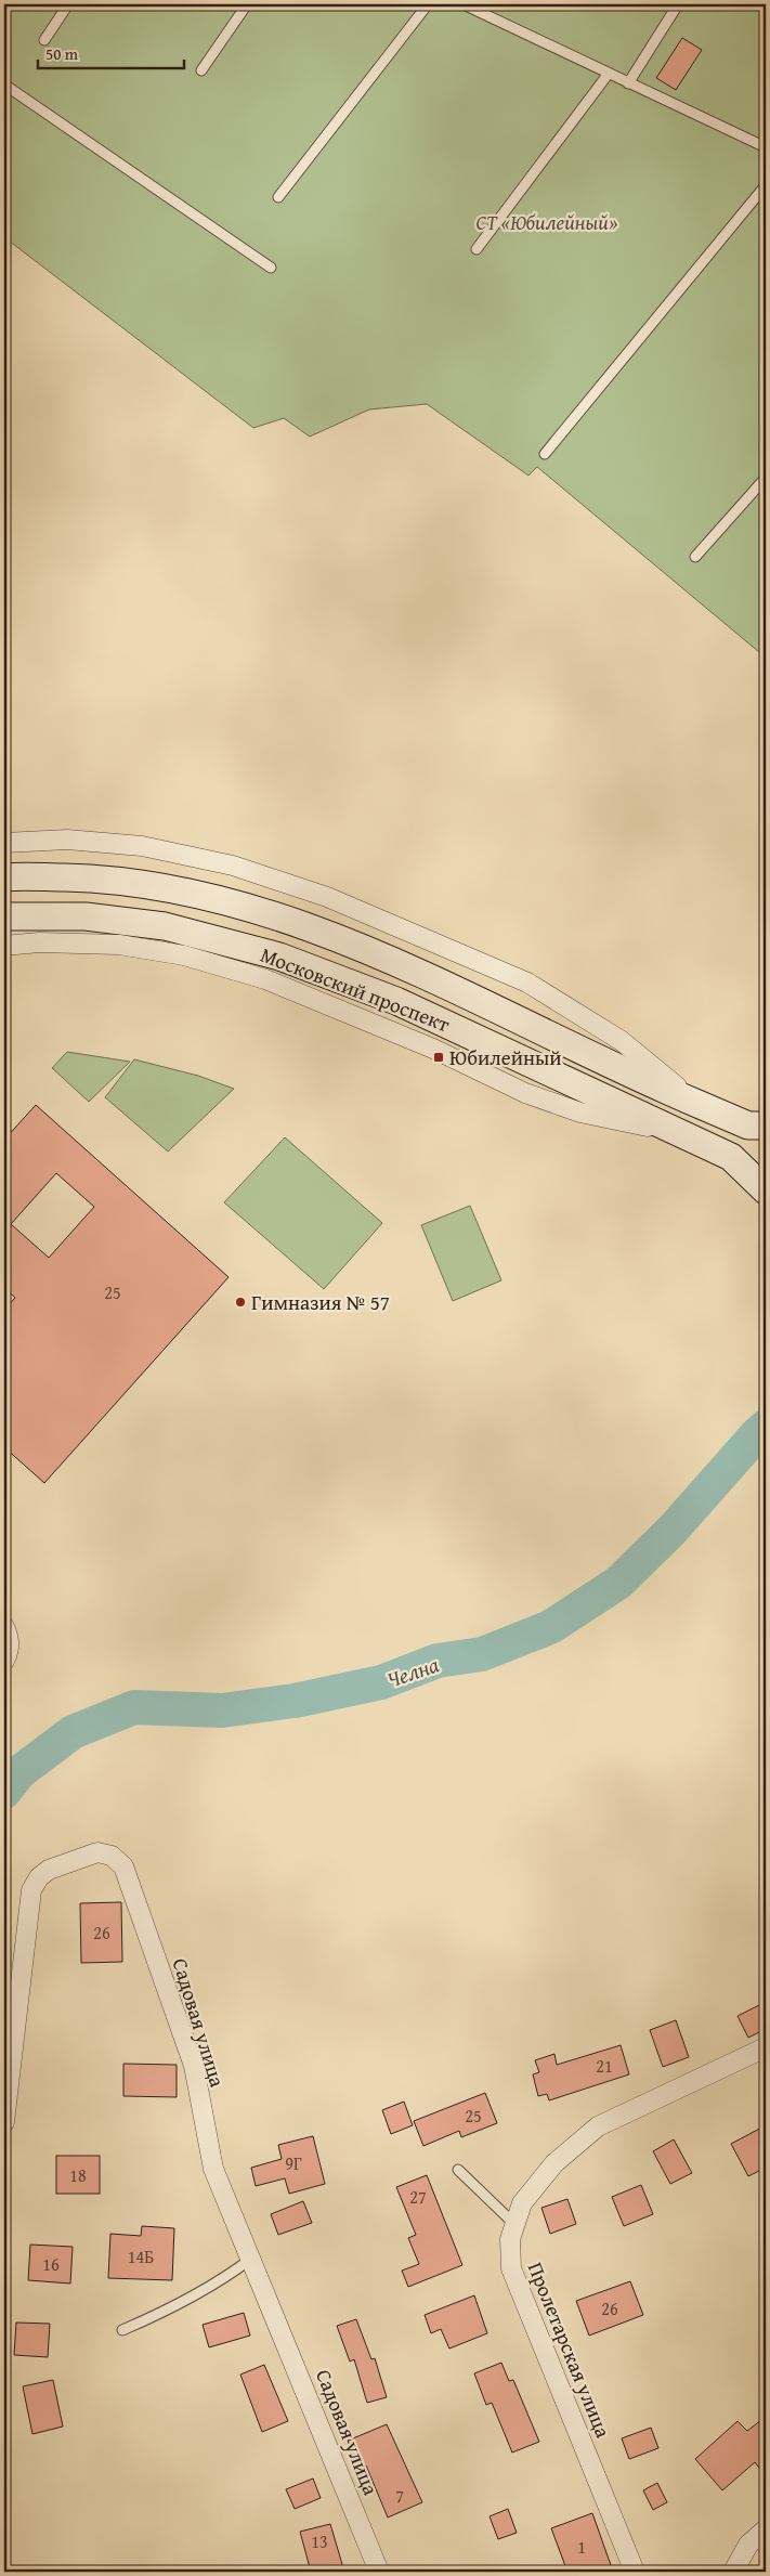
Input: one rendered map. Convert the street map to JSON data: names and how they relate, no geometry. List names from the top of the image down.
{
  "streets": {
    "main road": ["Московский проспект"],
    "street": ["Садовая улица", "Пролетарская улица"]
  },
  "water": ["Челна"],
  "parks": ["СТ «Юбилейный»"],
  "places": {
    "transit": ["Юбилейный"],
    "other": ["Гимназия № 57"]
  },
  "house_numbers": [
    "25",
    "26",
    "21",
    "25",
    "9Г",
    "18",
    "27",
    "14Б",
    "16",
    "26",
    "7",
    "13",
    "1"
  ],
  "scale_bar": "50 m"
}
